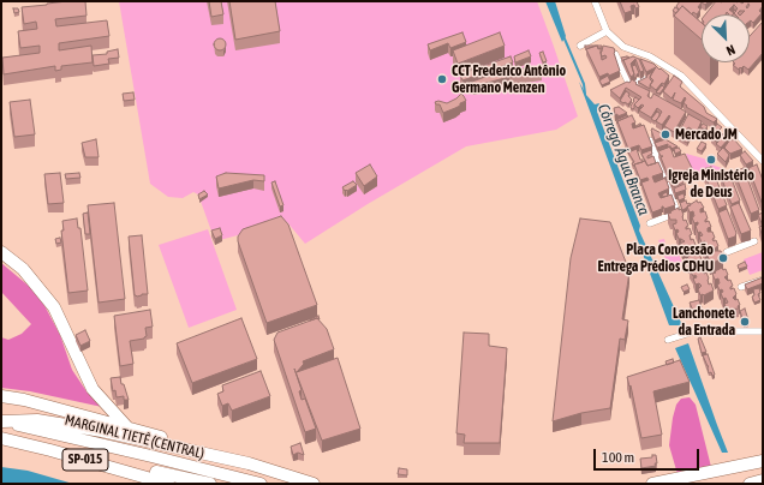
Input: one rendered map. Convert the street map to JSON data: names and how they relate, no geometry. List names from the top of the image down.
{
  "streets": {
    "highway": ["MARGINAL TIETÊ (CENTRAL)", "SP-015"]
  },
  "water": ["Córrego Água Branca"],
  "places": [
    "CCT Frederico Antônio Germano Menzen",
    "Mercado JM",
    "Igreja Ministério de Deus",
    "Placa Concessão Entrega Prédios CDHU",
    "Lanchonete da Entrada"
  ],
  "scale_bar": "100 m",
  "north": "bottom right"
}
